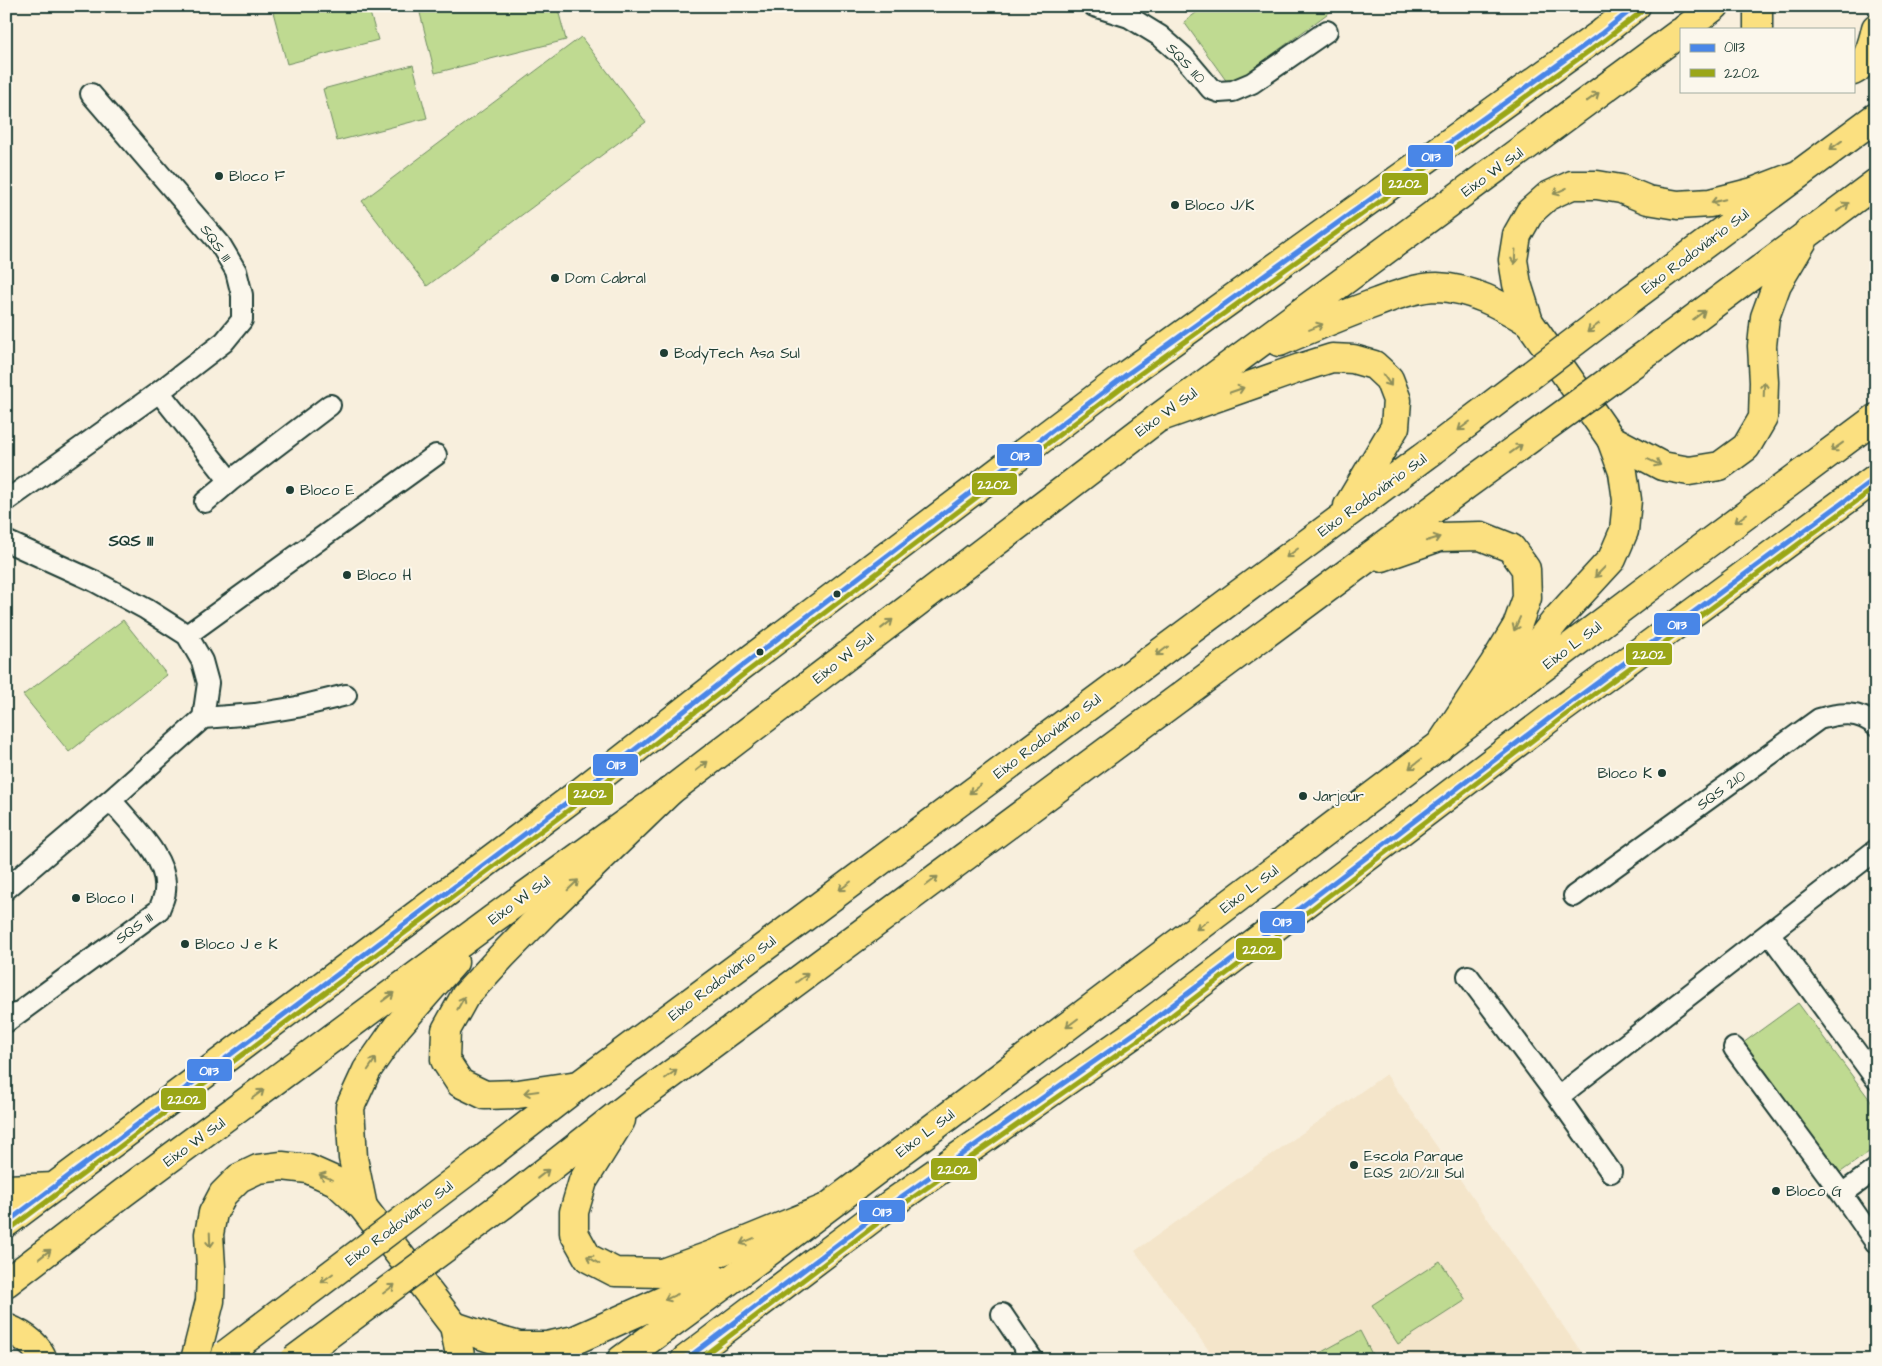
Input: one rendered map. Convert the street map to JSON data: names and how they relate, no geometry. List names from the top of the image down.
{
  "streets": {
    "main road": ["Eixo W Sul", "Eixo Rodoviário Sul", "Eixo L Sul"],
    "street": ["SQS 110", "SQS 111", "SQS 210"]
  },
  "districts": ["SQS 111"],
  "places": [
    "Bloco F",
    "Bloco J/K",
    "Dom Cabral",
    "BodyTech Asa Sul",
    "Bloco E",
    "Bloco H",
    "Bloco K",
    "Jarjour",
    "Bloco I",
    "Bloco J e K",
    "Escola Parque EQS 210/211 Sul",
    "Bloco G"
  ],
  "lines": ["transit line 0113", "transit line 2202"],
  "legend": ["0113", "2202"]
}
